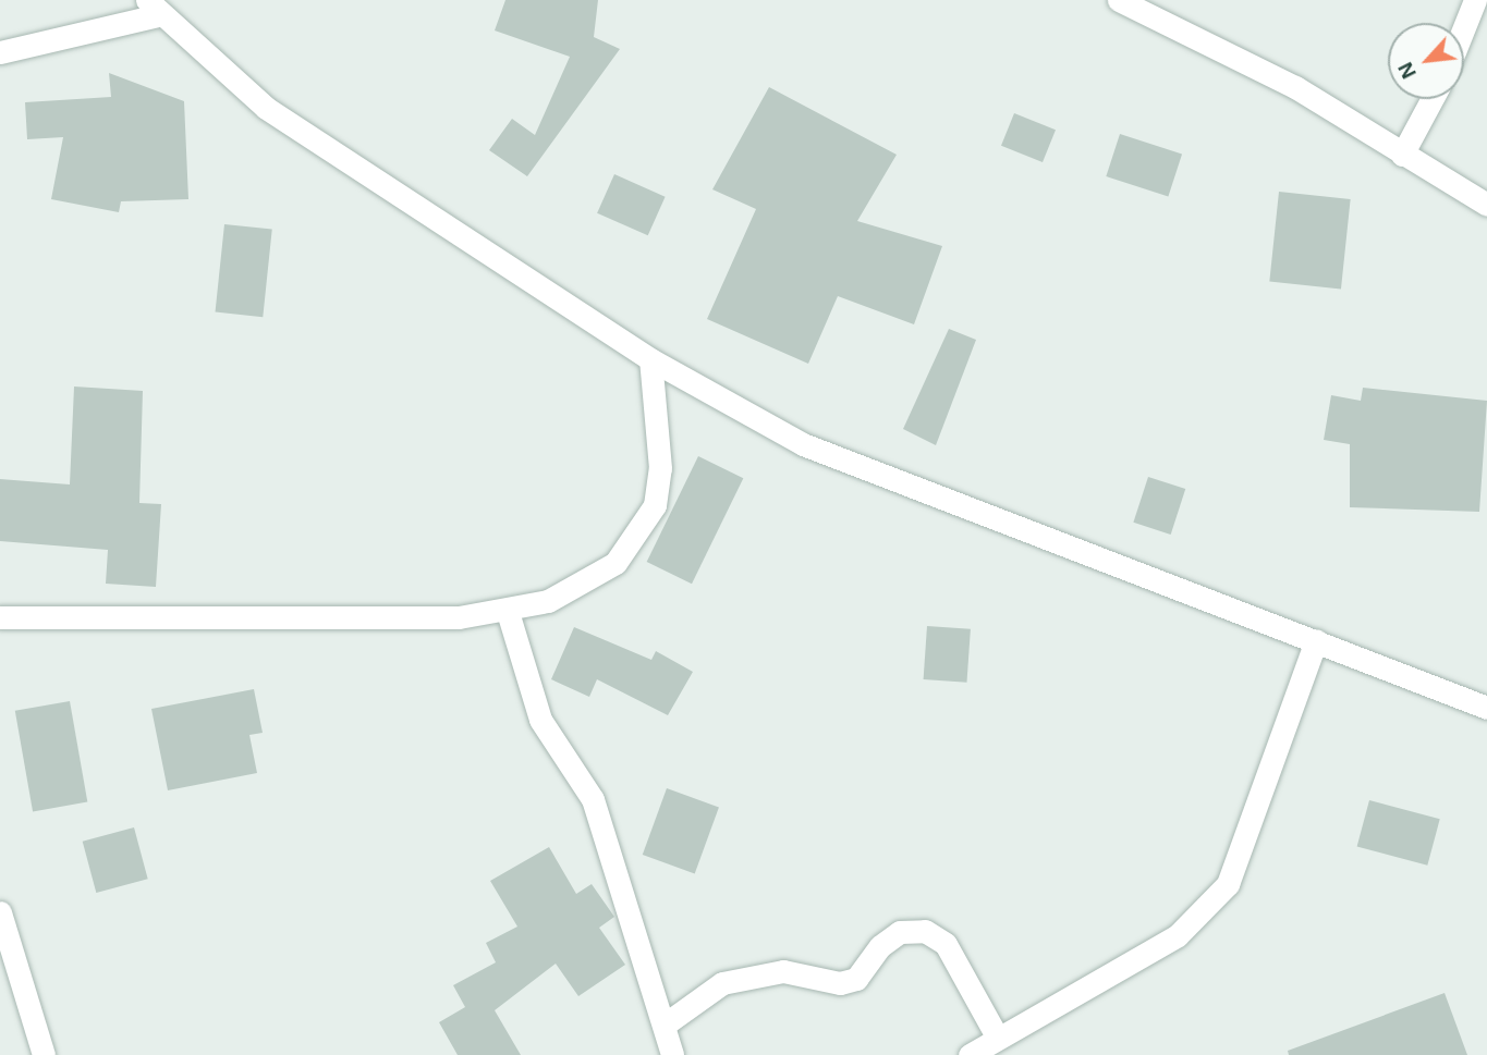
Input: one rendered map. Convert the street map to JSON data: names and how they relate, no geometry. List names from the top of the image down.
{
  "north": "bottom left"
}
